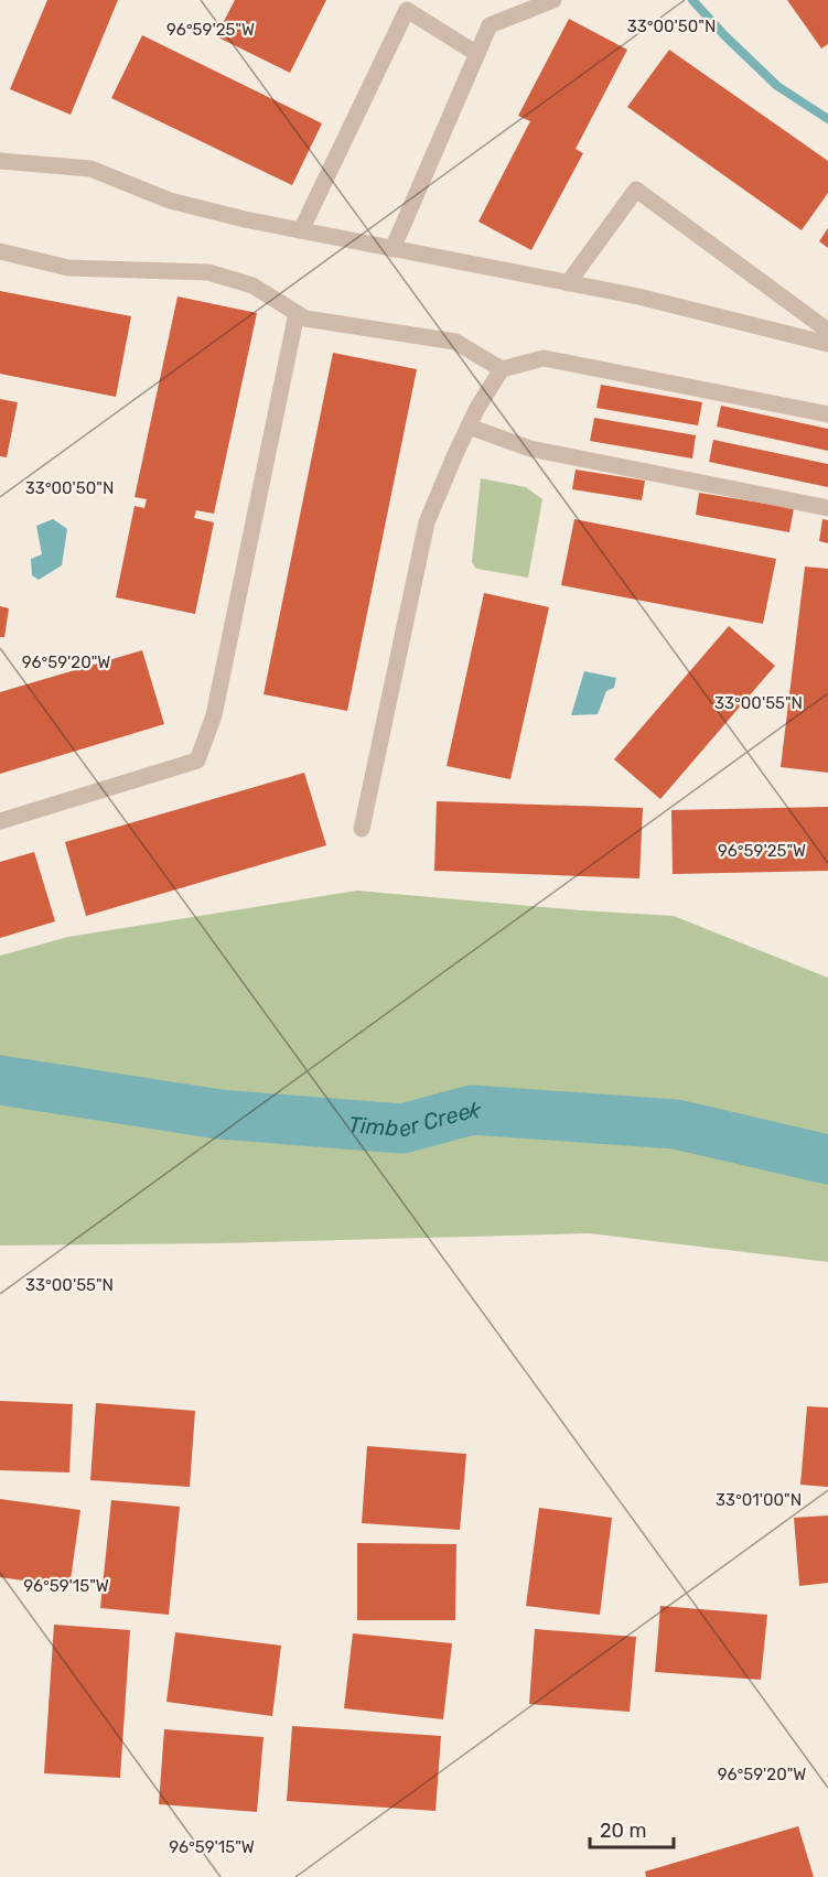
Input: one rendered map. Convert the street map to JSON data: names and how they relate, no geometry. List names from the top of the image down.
{
  "water": ["Timber Creek"],
  "scale_bar": "20 m",
  "coordinates": [
    "33°00'50\"N",
    "96°59'25\"W",
    "96°59'20\"W",
    "33°00'55\"N",
    "33°01'00\"N",
    "96°59'15\"W"
  ]
}
